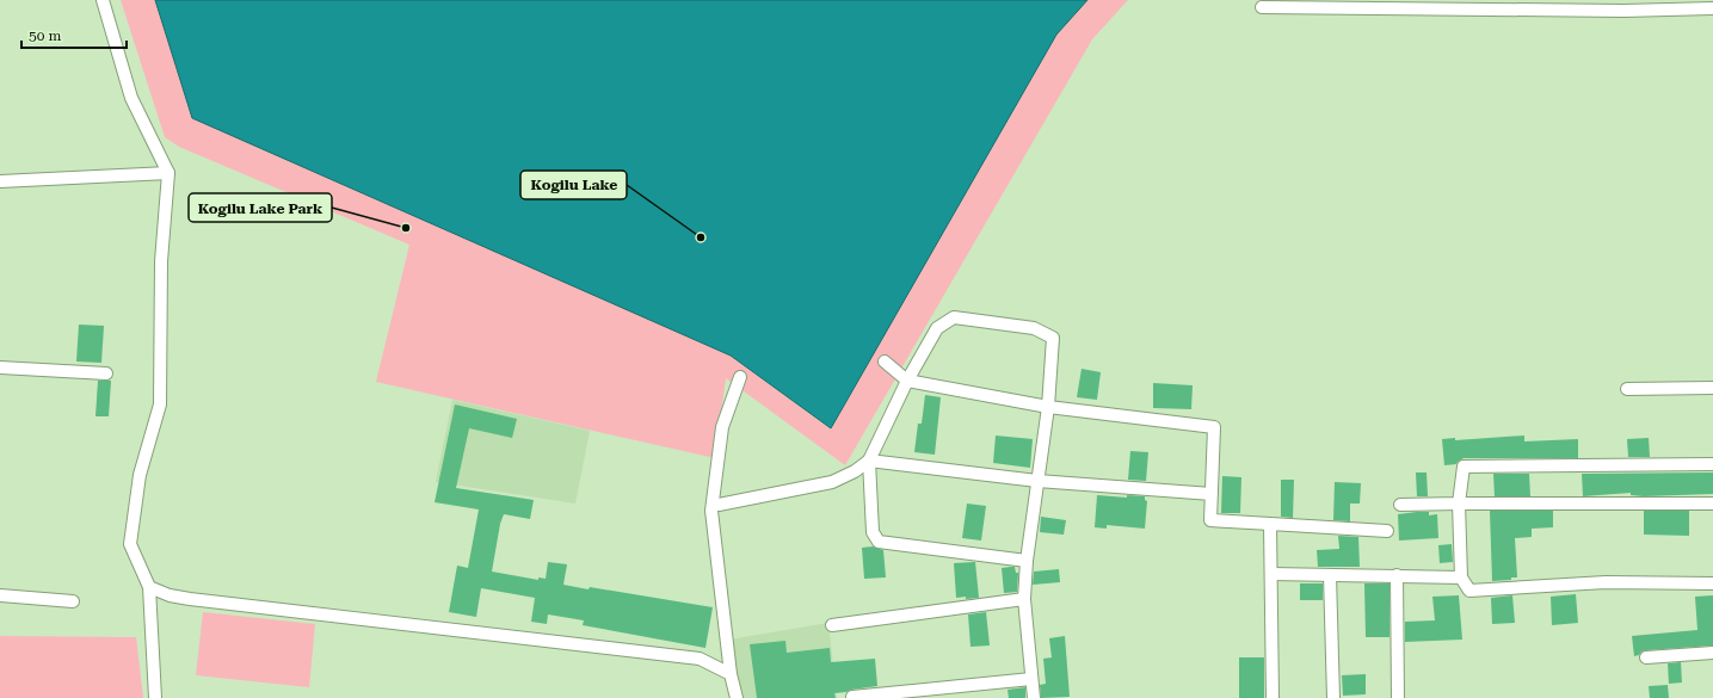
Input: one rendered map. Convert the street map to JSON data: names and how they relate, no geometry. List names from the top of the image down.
{
  "places": ["Kogilu Lake Park", "Kogilu Lake"],
  "scale_bar": "50 m"
}
